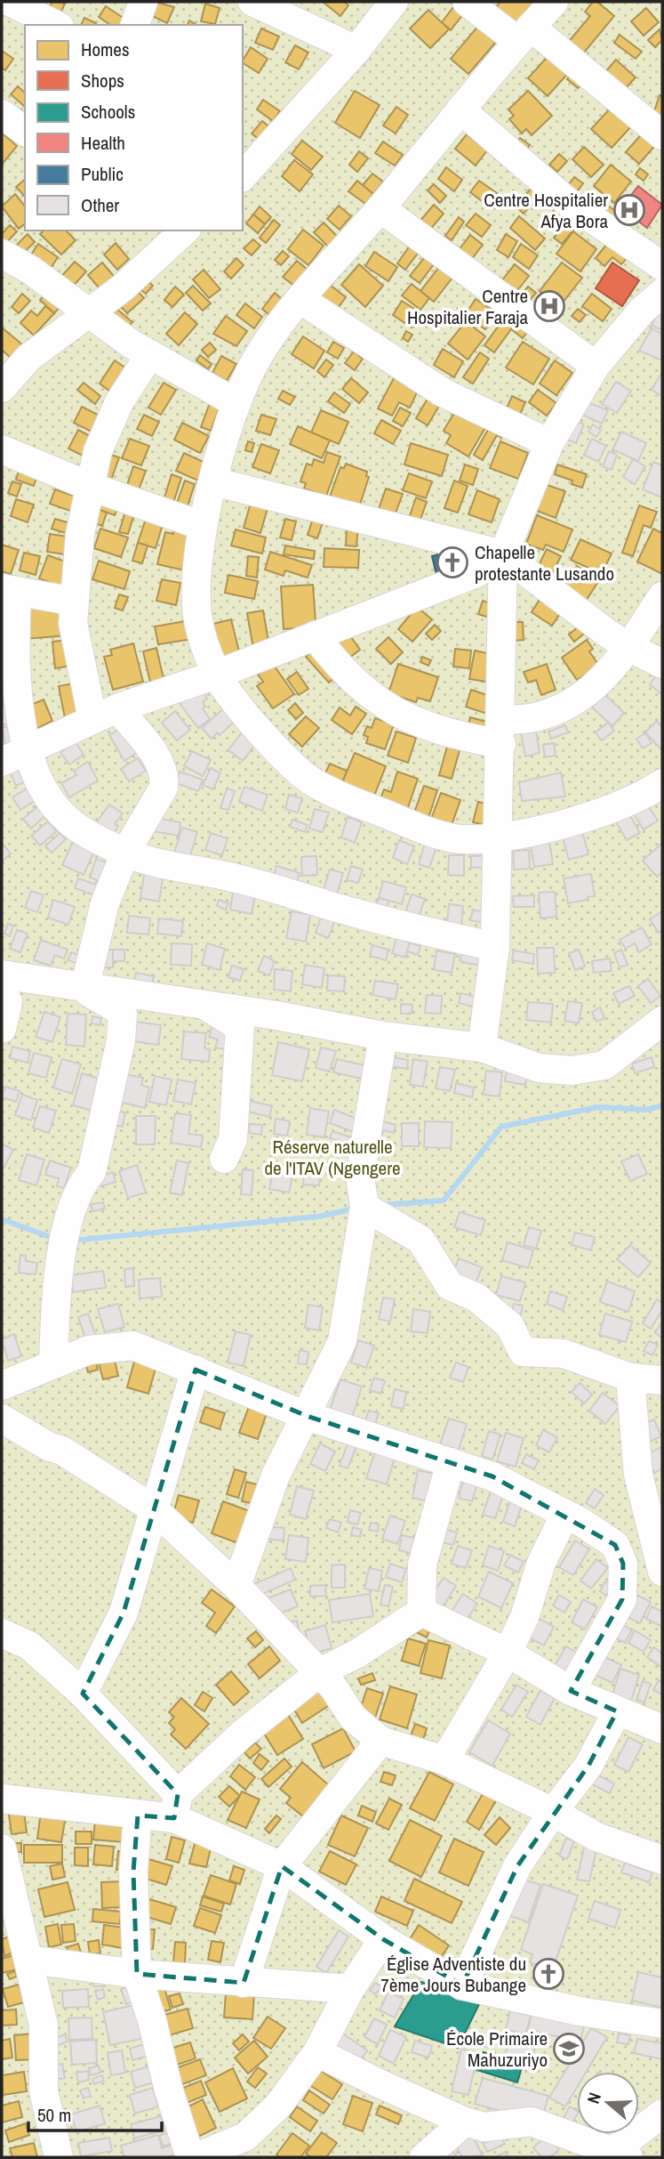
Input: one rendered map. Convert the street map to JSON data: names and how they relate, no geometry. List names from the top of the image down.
{
  "parks": ["Réserve naturelle de l'ITAV (Ngengere"],
  "places": {
    "hospital": ["Centre Hospitalier Afya Bora", "Centre Hospitalier Faraja"],
    "church": ["Chapelle protestante Lusando", "Église Adventiste du 7ème Jours Bubange"],
    "school or university": ["École Primaire Mahuzuriyo"]
  },
  "legend": [
    "Homes",
    "Shops",
    "Schools",
    "Health",
    "Public",
    "Other"
  ],
  "scale_bar": "50 m",
  "north": "left"
}
